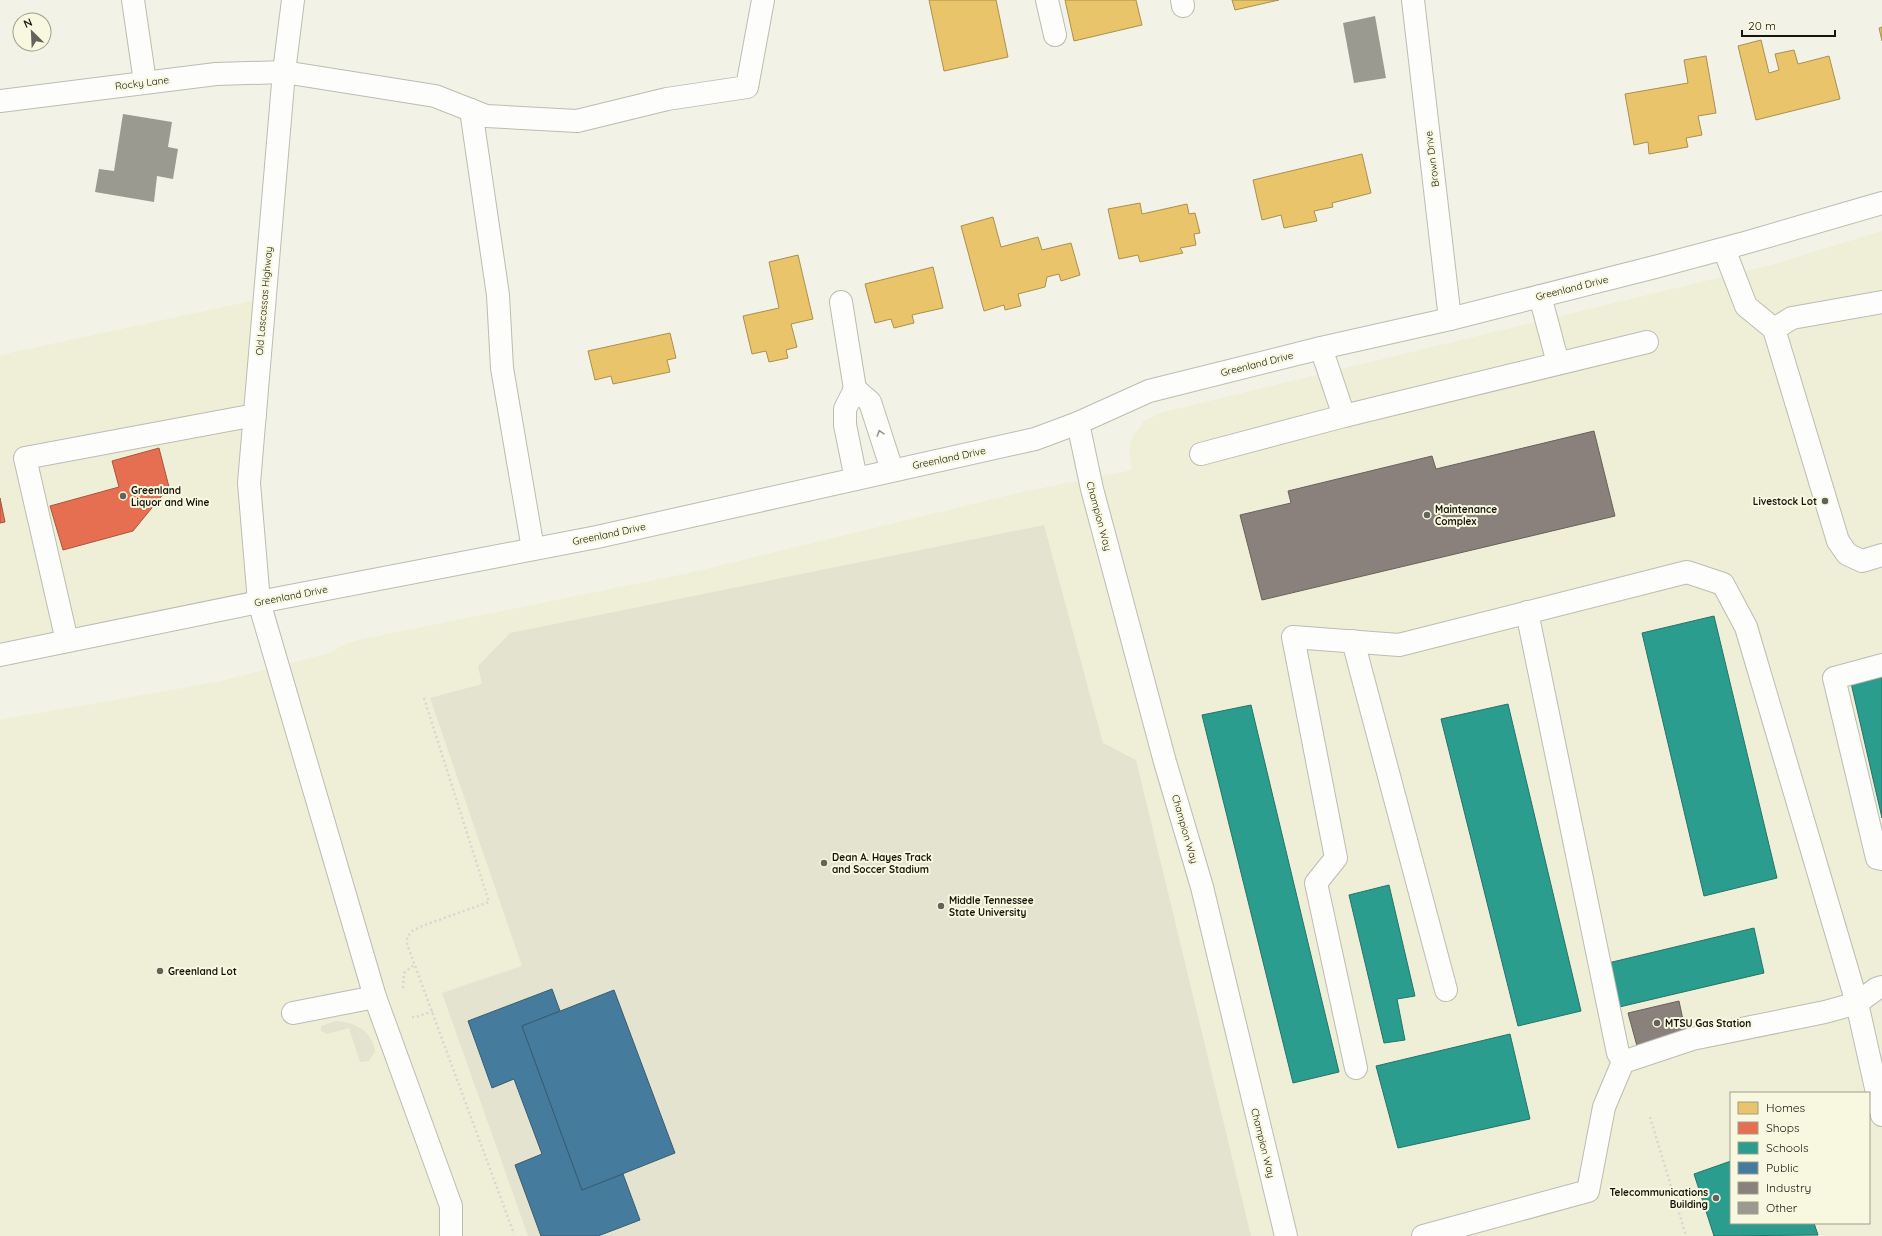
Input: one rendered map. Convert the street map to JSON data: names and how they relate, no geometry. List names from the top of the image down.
{
  "streets": {
    "street": [
      "Rocky Lane",
      "Brown Drive",
      "Greenland Drive",
      "Old Lascassas Highway",
      "Champion Way"
    ]
  },
  "crossings": [
    ["Rocky Lane", "Old Lascassas Highway"],
    ["Brown Drive", "Greenland Drive"],
    ["Greenland Drive", "Old Lascassas Highway"],
    ["Greenland Drive", "Champion Way"]
  ],
  "places": [
    "Greenland Liquor and Wine",
    "Livestock Lot",
    "Maintenance Complex",
    "Dean A. Hayes Track and Soccer Stadium",
    "Middle Tennessee State University",
    "Greenland Lot",
    "MTSU Gas Station",
    "Telecommunications Building"
  ],
  "legend": [
    "Homes",
    "Shops",
    "Schools",
    "Public",
    "Industry",
    "Other"
  ],
  "scale_bar": "20 m",
  "north": "top left"
}
